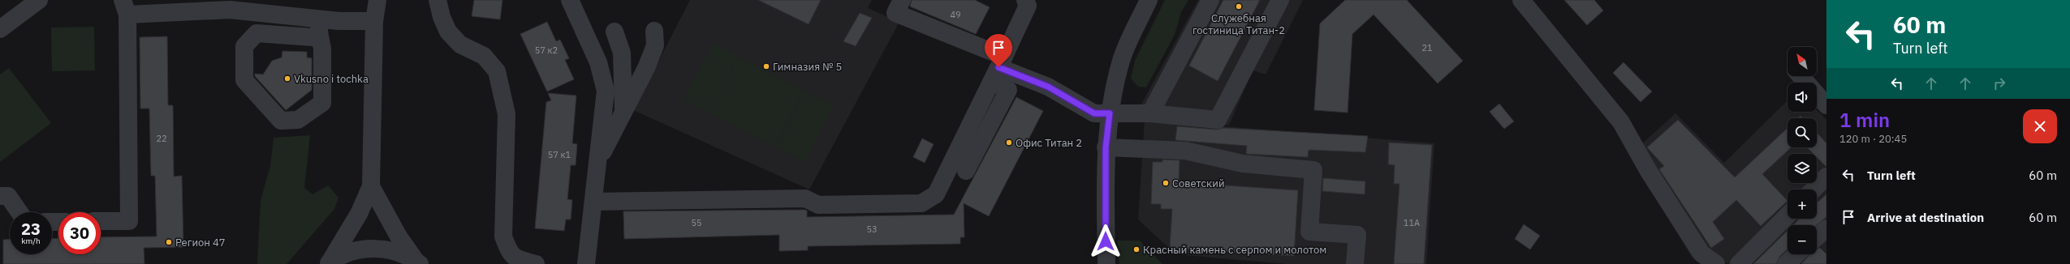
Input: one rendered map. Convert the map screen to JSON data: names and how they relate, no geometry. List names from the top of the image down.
{
  "places": [
    "Служебная гостиница Титан-2",
    "Гимназия № 5",
    "Vkusno i tochka",
    "Офис Титан 2",
    "Советский",
    "Регион 47",
    "Красный камень с серпом и молотом"
  ],
  "house_numbers": [
    "49",
    "21",
    "57 к2",
    "22",
    "57 к1",
    "55",
    "11А",
    "53"
  ],
  "north": "top left",
  "page": {
    "turn": ["60 m", "Turn left"],
    "map_buttons": ["+", "−"],
    "heading": ["1 min", "120 m · 20:45"],
    "list": [
      {
        "name": "Turn left",
        "value": "60 m"
      },
      {
        "name": "Arrive at destination",
        "value": "60 m"
      }
    ],
    "speed": "23 km/h",
    "limit": "30"
  }
}
